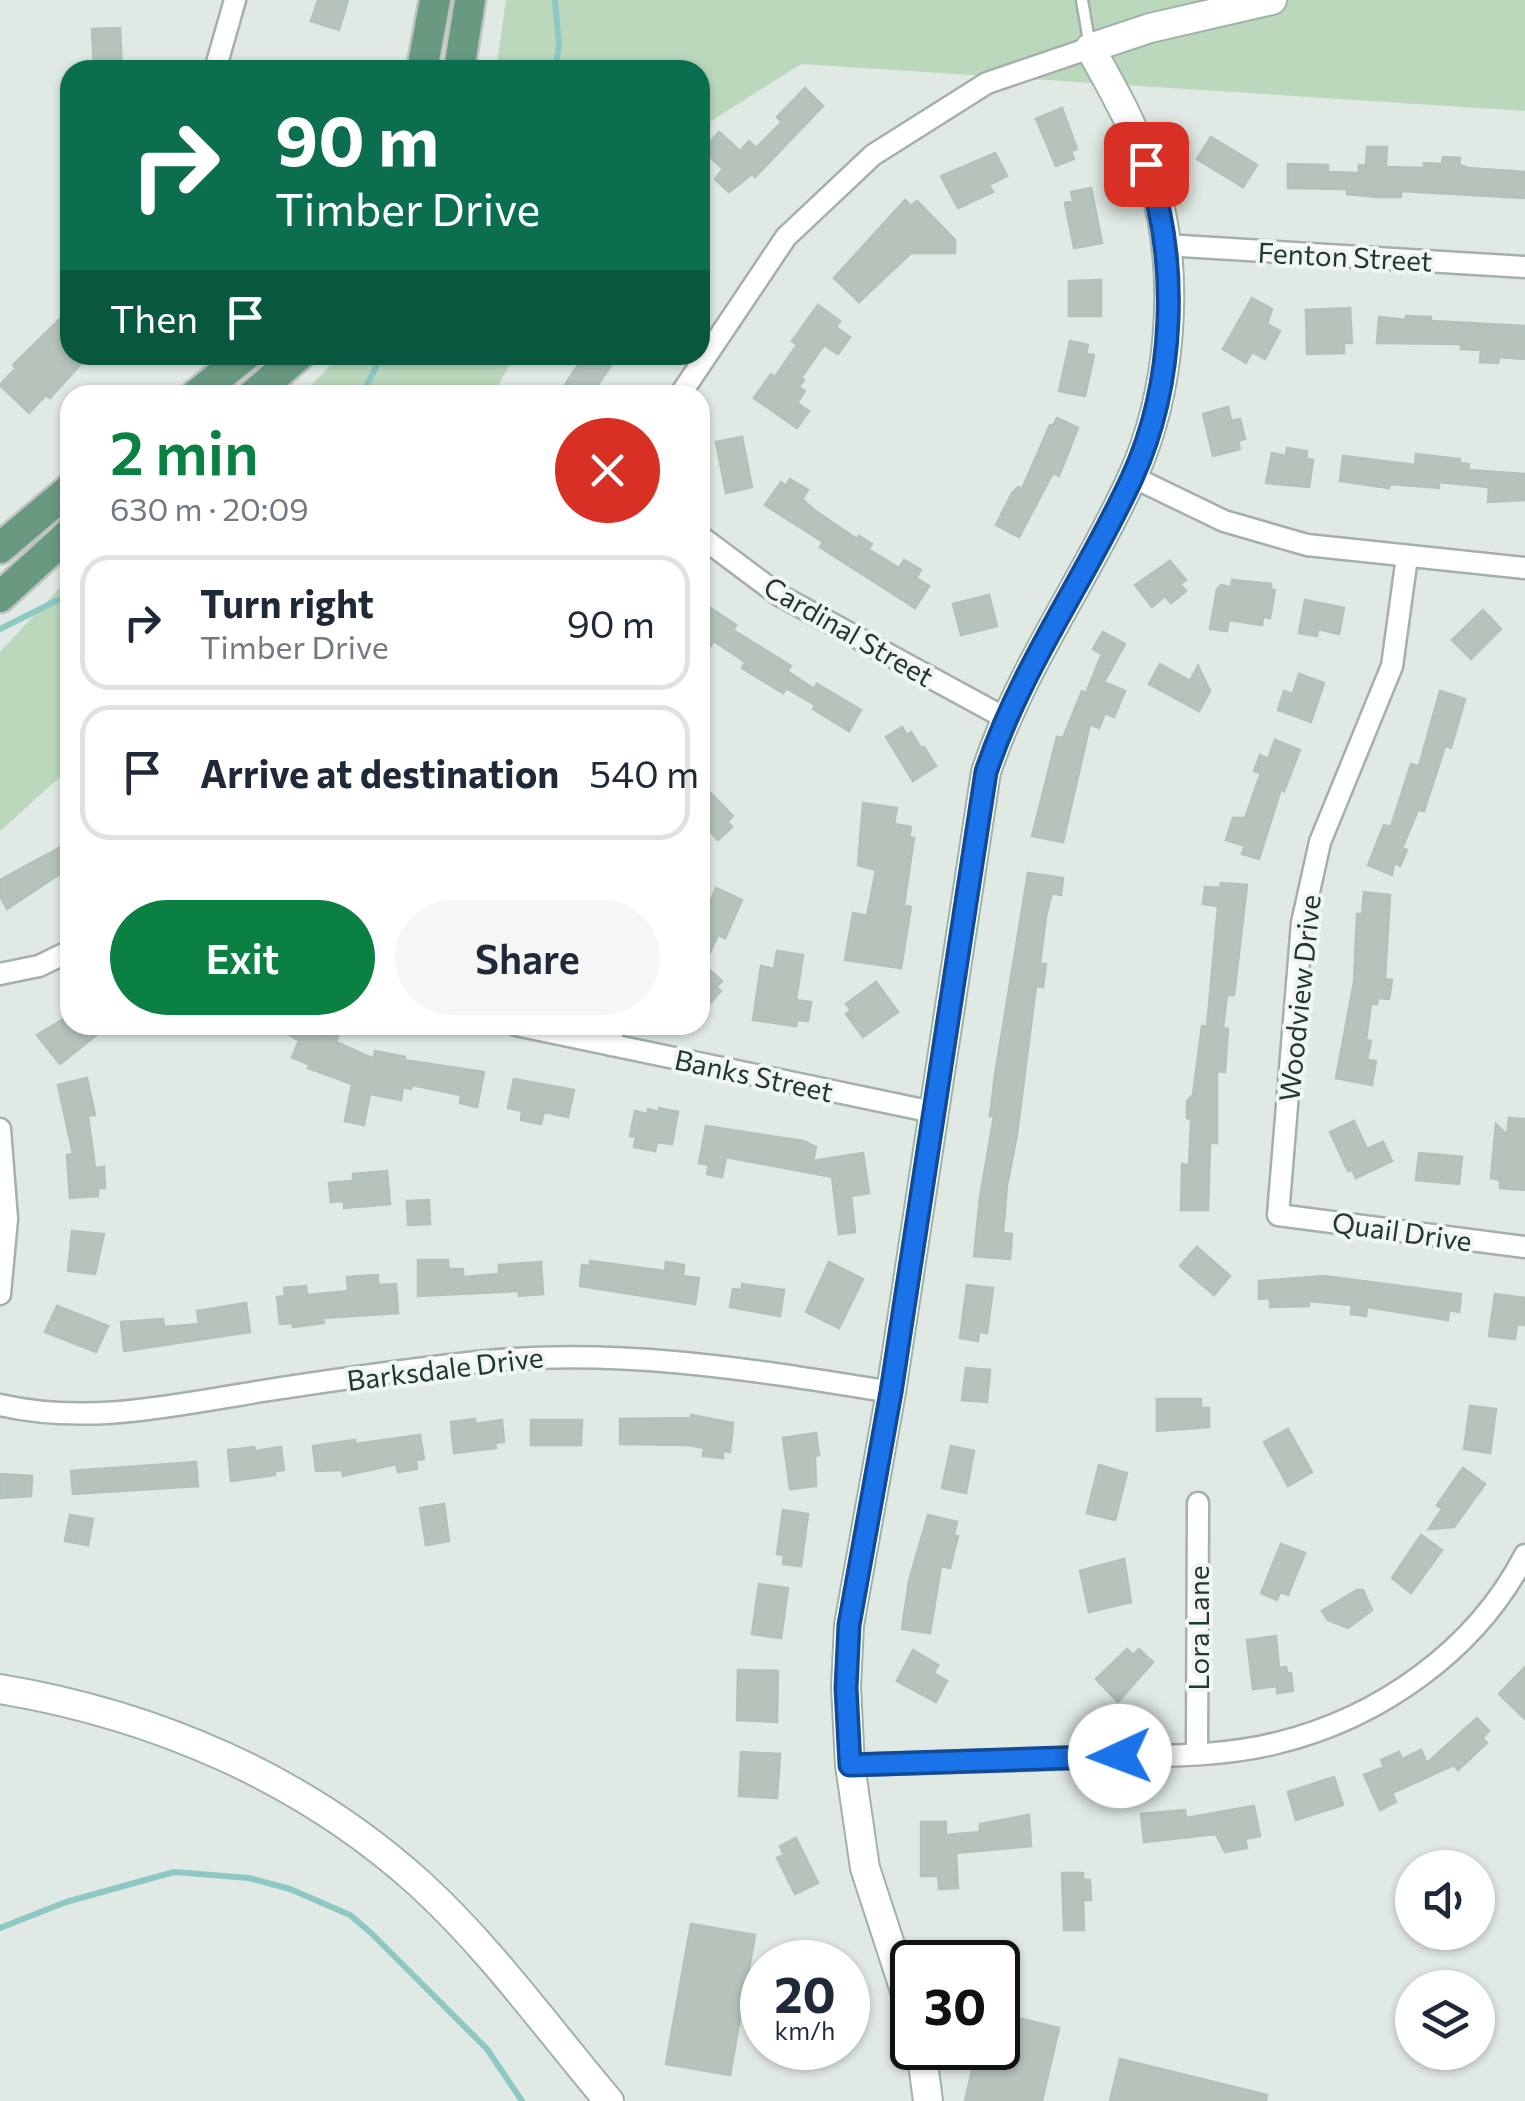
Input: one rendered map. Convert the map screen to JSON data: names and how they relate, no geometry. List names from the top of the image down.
{
  "streets": {
    "street": [
      "Fenton Street",
      "Cardinal Street",
      "Woodview Drive",
      "Banks Street",
      "Quail Drive",
      "Barksdale Drive",
      "Lora Lane"
    ]
  },
  "crossings": [
    ["Woodview Drive", "Quail Drive"]
  ],
  "page": {
    "turn": ["90 m", "Timber Drive"],
    "then": "Then",
    "heading": ["2 min", "630 m · 20:09"],
    "list": [
      {
        "name": "Turn right",
        "note": "Timber Drive",
        "value": "90 m"
      },
      {
        "name": "Arrive at destination",
        "value": "540 m"
      }
    ],
    "buttons": ["Exit", "Share"],
    "speed": "20 km/h",
    "limit": "30"
  }
}
